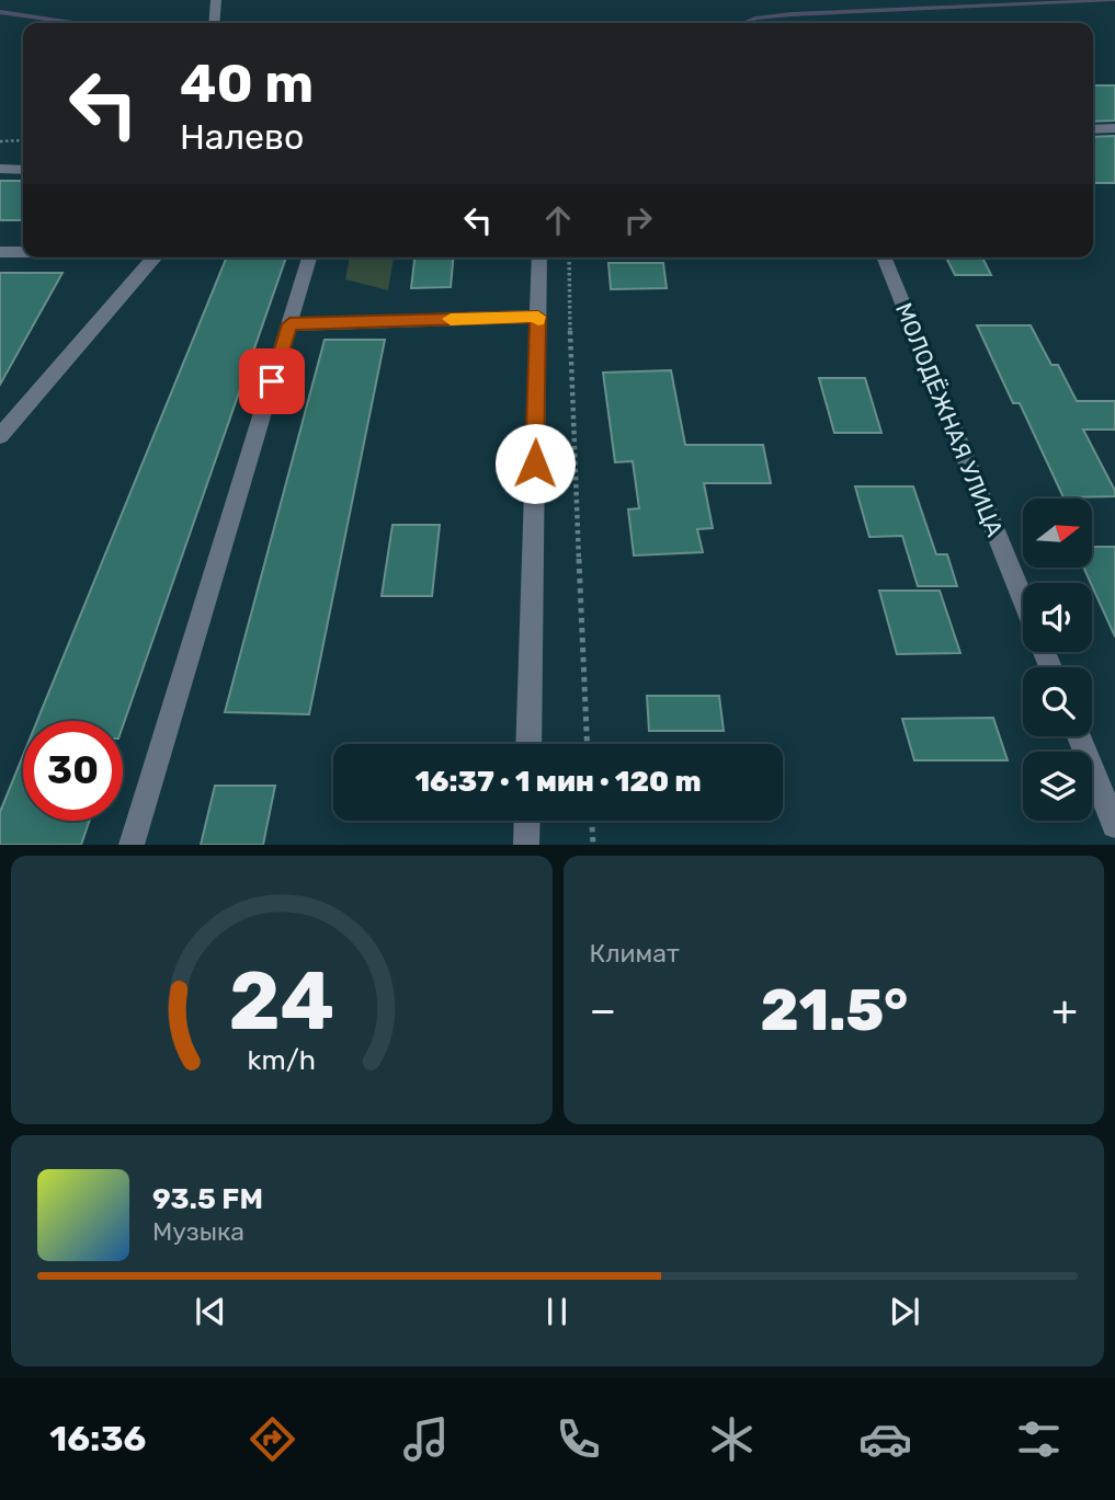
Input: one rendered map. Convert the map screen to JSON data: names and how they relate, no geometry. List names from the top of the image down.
{
  "streets": {
    "street": ["МОЛОДЁЖНАЯ УЛИЦА"]
  },
  "north": "right",
  "page": {
    "turn": ["40 m", "Налево"],
    "limit": "30",
    "trip": "16:37 · 1 мин · 120 m",
    "tile": "Климат",
    "heat": ["−", "21.5°", "+"],
    "song": ["93.5 FM", "Музыка"],
    "tabs": "16:36",
    "gauge": ["24", "km/h"]
  }
}
